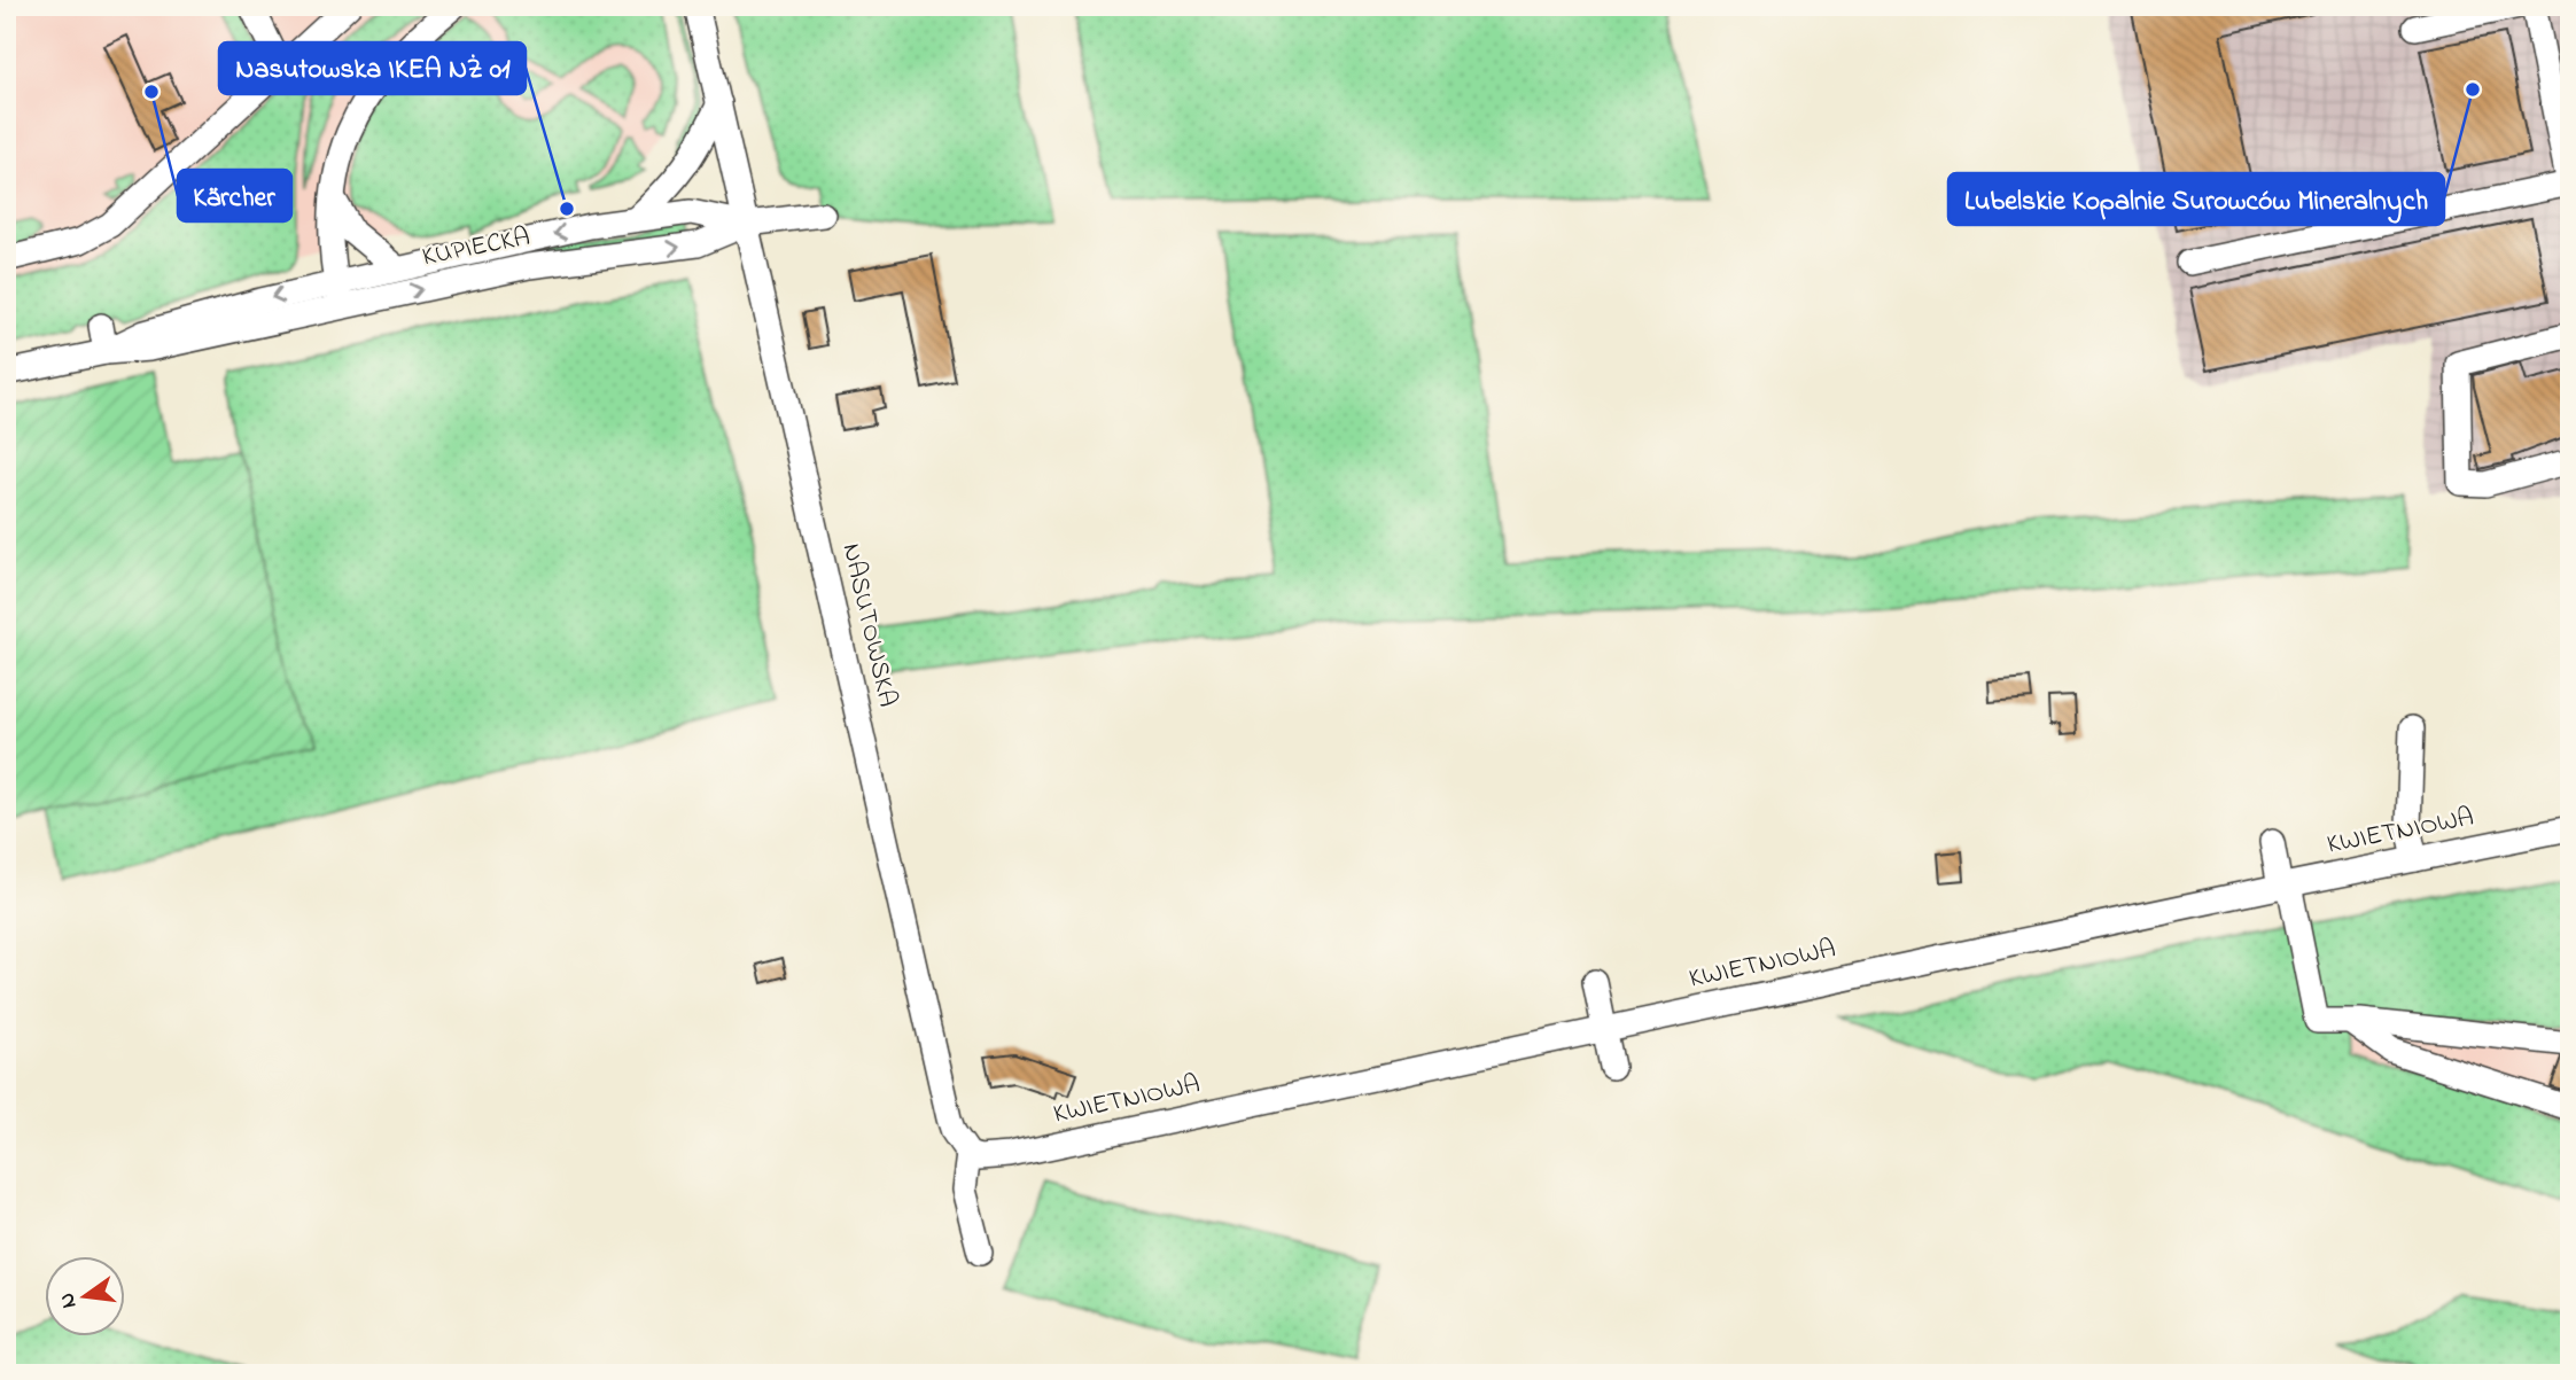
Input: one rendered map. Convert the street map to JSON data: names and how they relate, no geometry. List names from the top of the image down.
{
  "streets": {
    "street": ["KUPIECKA", "NASUTOWSKA", "KWIETNIOWA"]
  },
  "crossings": [
    ["KUPIECKA", "NASUTOWSKA"],
    ["NASUTOWSKA", "KWIETNIOWA"]
  ],
  "places": ["Lubelskie Kopalnie Surowców Mineralnych", "Kärcher", "Nasutowska IKEA NŻ 01"],
  "north": "left"
}
